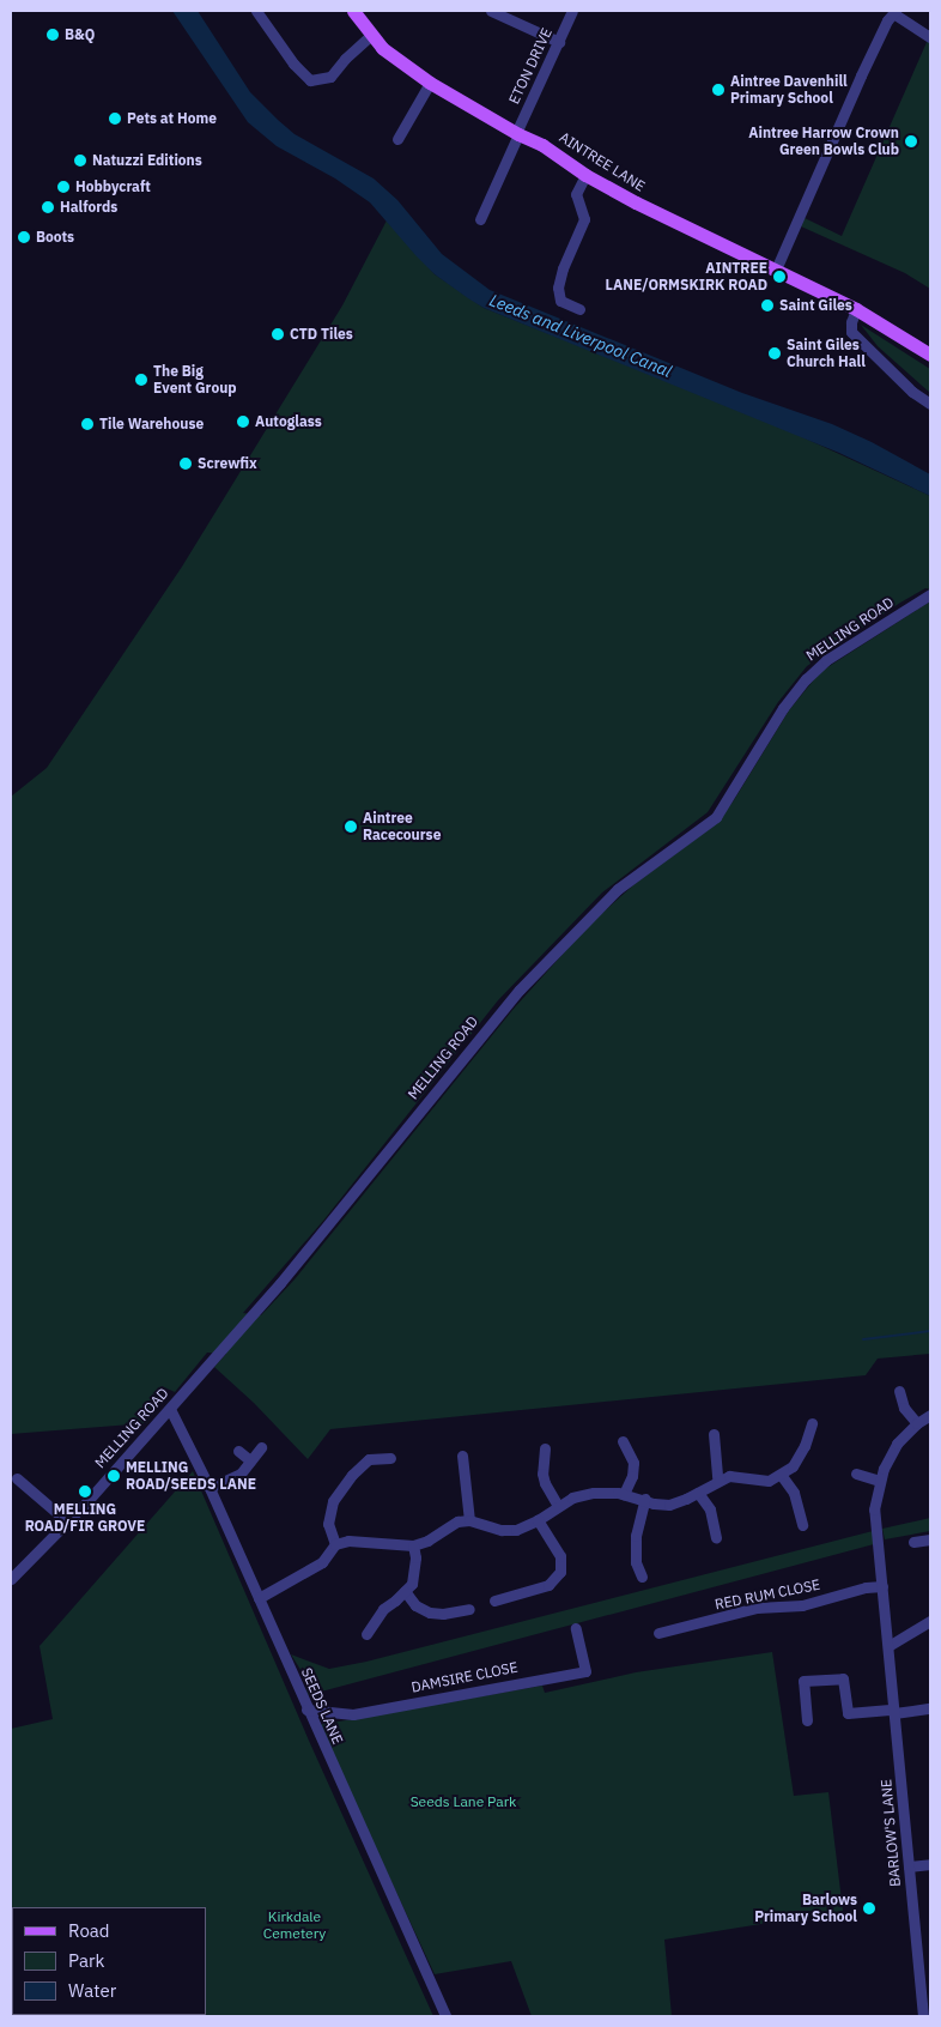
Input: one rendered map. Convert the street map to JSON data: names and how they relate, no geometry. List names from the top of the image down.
{
  "streets": {
    "main road": ["AINTREE LANE"],
    "street": [
      "ETON DRIVE",
      "MELLING ROAD",
      "RED RUM CLOSE",
      "DAMSIRE CLOSE",
      "SEEDS LANE",
      "BARLOW'S LANE"
    ]
  },
  "crossings": [
    ["ETON DRIVE", "AINTREE LANE"],
    ["MELLING ROAD", "SEEDS LANE"],
    ["RED RUM CLOSE", "BARLOW'S LANE"],
    ["DAMSIRE CLOSE", "SEEDS LANE"]
  ],
  "water": ["Leeds and Liverpool Canal"],
  "parks": ["Seeds Lane Park", "Kirkdale Cemetery"],
  "places": [
    "B&Q",
    "Aintree Davenhill Primary School",
    "Pets at Home",
    "Aintree Harrow Crown Green Bowls Club",
    "Natuzzi Editions",
    "Hobbycraft",
    "Halfords",
    "Boots",
    "AINTREE LANE/ORMSKIRK ROAD",
    "Saint Giles",
    "CTD Tiles",
    "Saint Giles Church Hall",
    "The Big Event Group",
    "Autoglass",
    "Tile Warehouse",
    "Screwfix",
    "Aintree Racecourse",
    "MELLING ROAD/SEEDS LANE",
    "MELLING ROAD/FIR GROVE",
    "Barlows Primary School"
  ],
  "legend": ["Road", "Park", "Water"]
}
